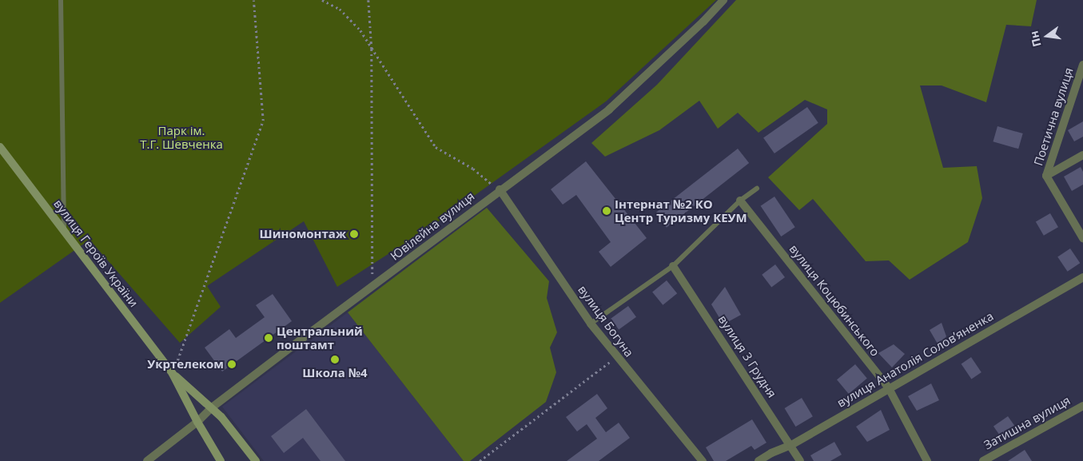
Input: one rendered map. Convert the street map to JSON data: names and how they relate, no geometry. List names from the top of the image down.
{
  "streets": {
    "main road": ["вулиця Героїв України"],
    "street": [
      "Поетична вулиця",
      "Ювілейна вулиця",
      "вулиця Коцюбинського",
      "вулиця Богуна",
      "вулиця 3 Грудня",
      "вулиця Анатолія Соловʼяненка",
      "Затишна вулиця"
    ]
  },
  "crossings": [
    ["Ювілейна вулиця", "вулиця Героїв України"],
    ["Ювілейна вулиця", "вулиця Богуна"],
    ["вулиця Коцюбинського", "вулиця Анатолія Соловʼяненка"],
    ["вулиця 3 Грудня", "вулиця Анатолія Соловʼяненка"]
  ],
  "parks": ["Парк ім. Т.Г. Шевченка"],
  "places": [
    "Інтернат №2 КО Центр Туризму КЕУМ",
    "Шиномонтаж",
    "Центральний поштамт",
    "Школа №4",
    "Укртелеком"
  ],
  "north": "left"
}
